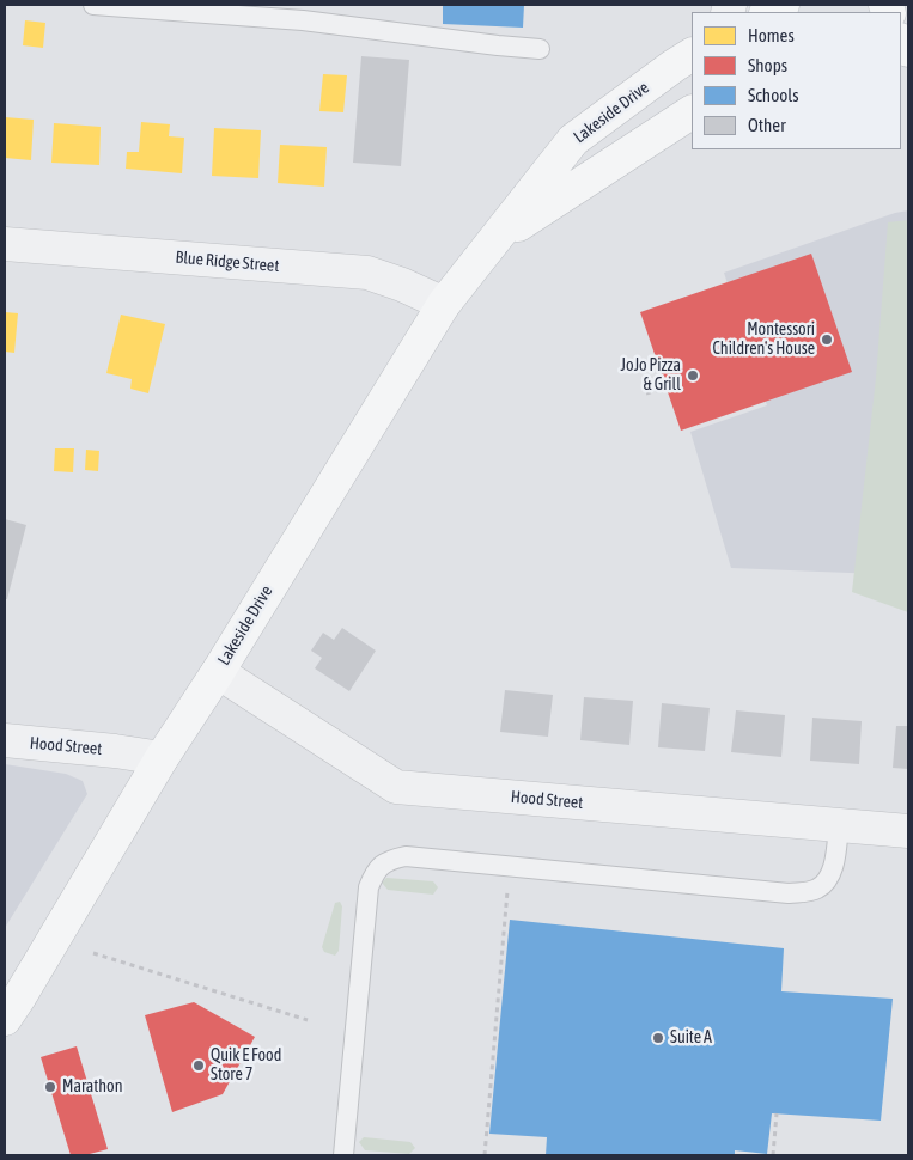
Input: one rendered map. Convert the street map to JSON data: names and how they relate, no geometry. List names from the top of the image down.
{
  "streets": {
    "main road": ["Lakeside Drive"],
    "street": ["Blue Ridge Street", "Hood Street"]
  },
  "crossings": [
    ["Lakeside Drive", "Blue Ridge Street"],
    ["Lakeside Drive", "Hood Street"]
  ],
  "places": [
    "Montessori Children's House",
    "JoJo Pizza & Grill",
    "Suite A",
    "Quik E Food Store 7",
    "Marathon"
  ],
  "legend": [
    "Homes",
    "Shops",
    "Schools",
    "Other"
  ]
}
